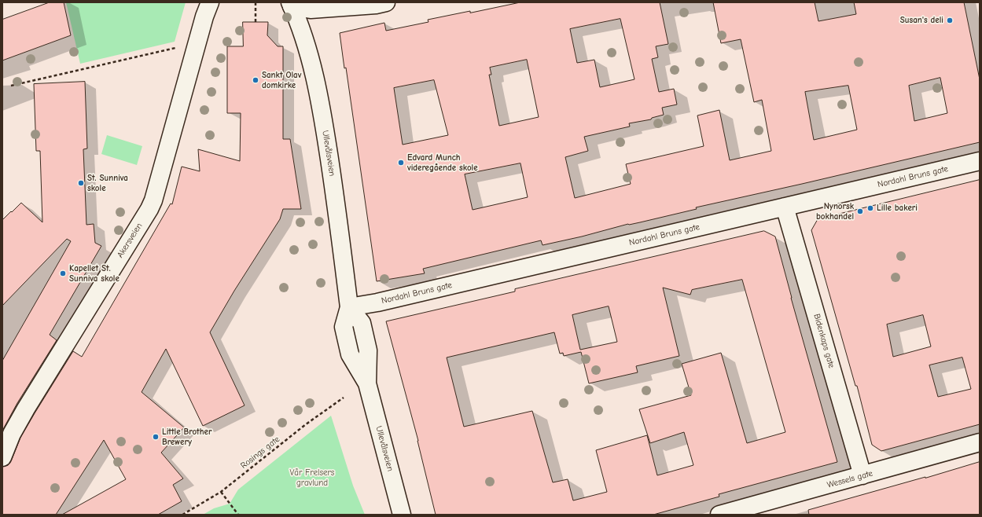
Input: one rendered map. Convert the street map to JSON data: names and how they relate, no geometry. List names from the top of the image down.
{
  "streets": {
    "street": [
      "Ullevålsveien",
      "Nordahl Bruns gate",
      "Akersveien",
      "Bidenkaps gate",
      "Wessels gate"
    ],
    "path": ["Rosings gate"]
  },
  "crossings": [
    ["Ullevålsveien", "Nordahl Bruns gate"],
    ["Nordahl Bruns gate", "Bidenkaps gate"],
    ["Bidenkaps gate", "Wessels gate"]
  ],
  "parks": ["Vår Frelsers gravlund"],
  "places": [
    "Susan's deli",
    "Sankt Olav domkirke",
    "Edvard Munch videregående skole",
    "St. Sunniva skole",
    "Lille bakeri",
    "Nynorsk bokhandel",
    "Kapellet St. Sunniva skole",
    "Little Brother Brewery"
  ]
}
